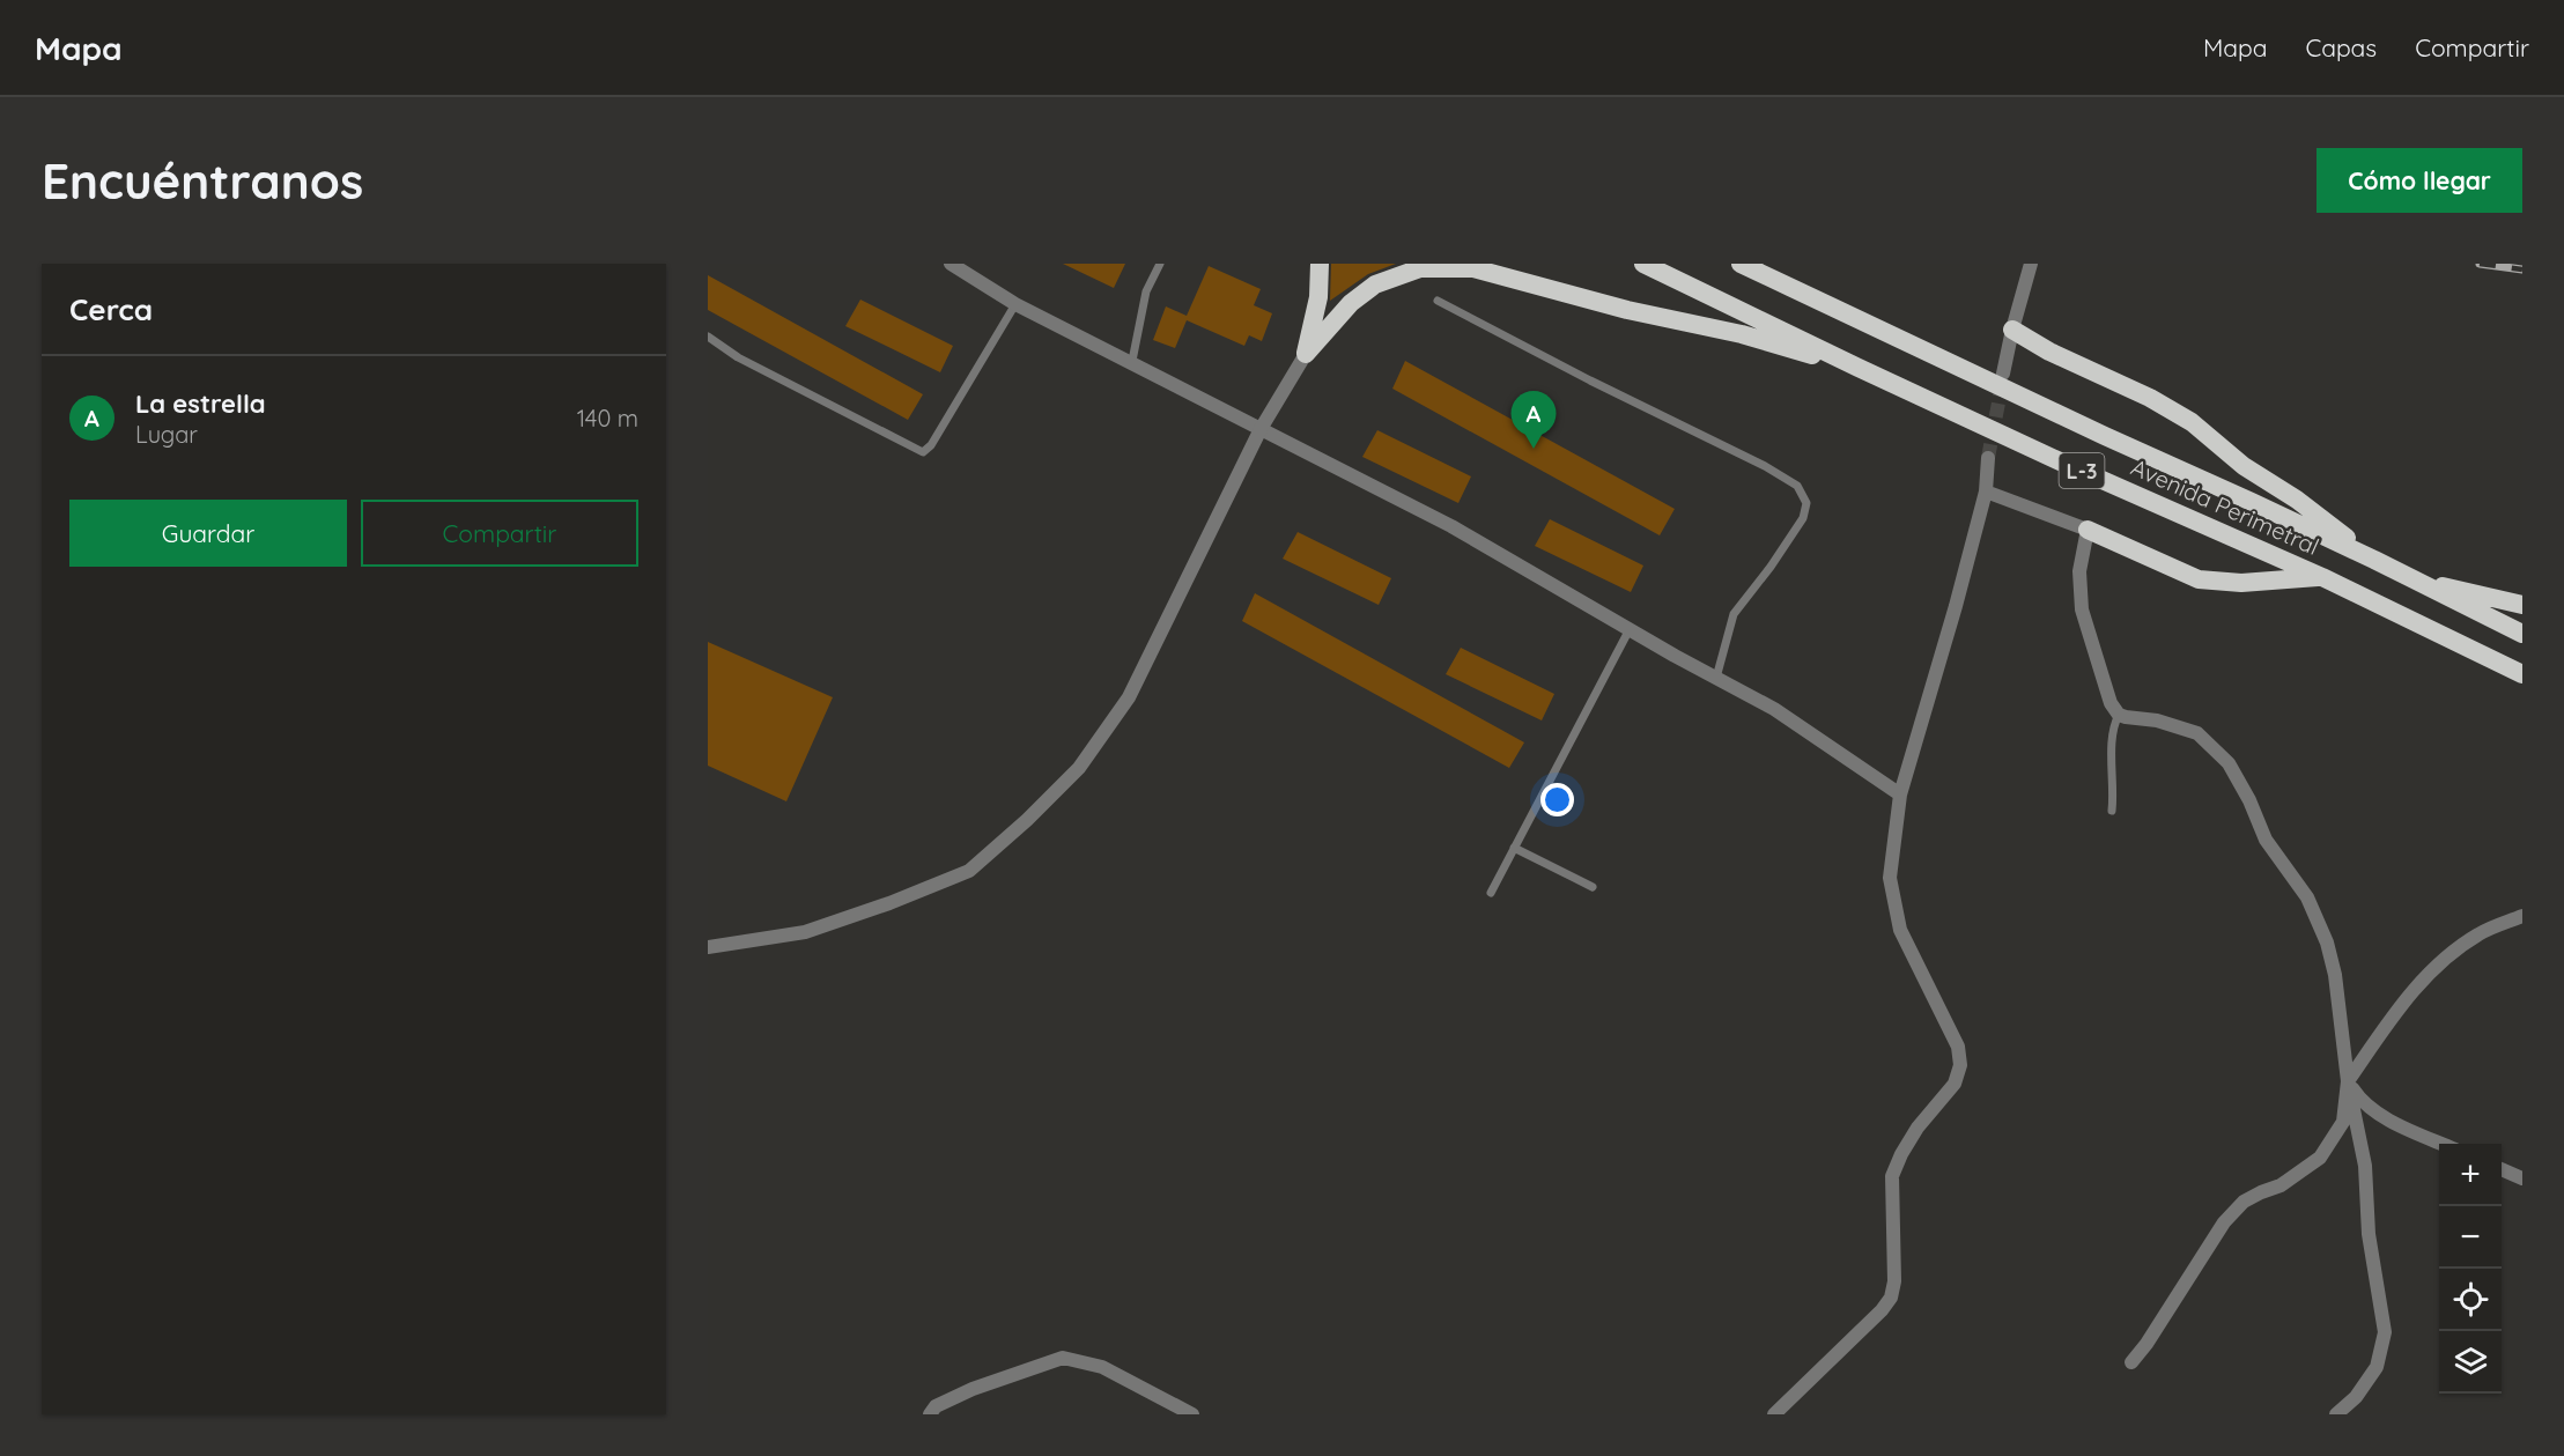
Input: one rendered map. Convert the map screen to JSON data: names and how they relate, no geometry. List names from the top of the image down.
{
  "streets": {
    "highway": ["L-3", "Avenida Perimetral"]
  },
  "page": {
    "header": "Mapa",
    "nav": ["Mapa", "Capas", "Compartir"],
    "buttons": [
      "Cómo llegar",
      ["Guardar", "Compartir"]
    ],
    "title": "Encuéntranos",
    "heading": "Cerca",
    "list": [
      {
        "mark": "A",
        "name": "La estrella",
        "note": "Lugar",
        "value": "140 m"
      }
    ],
    "pins": "A",
    "map_buttons": ["+", "−"]
  }
}
